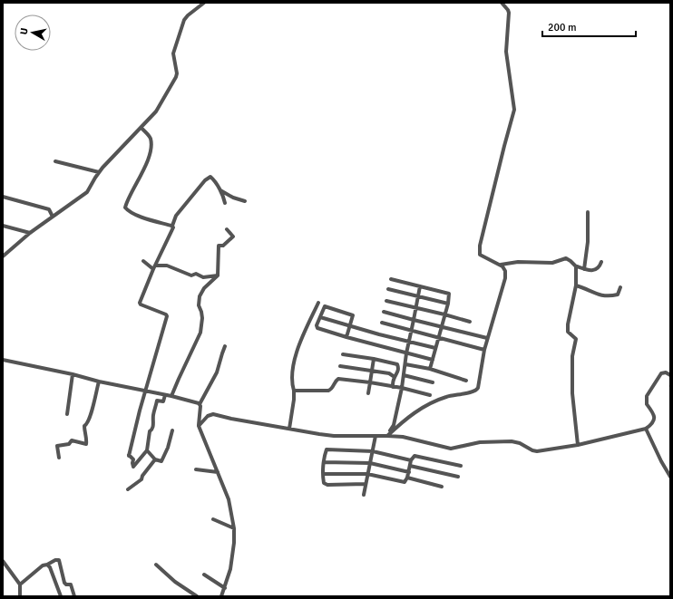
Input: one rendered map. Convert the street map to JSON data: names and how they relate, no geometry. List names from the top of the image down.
{
  "scale_bar": "200 m",
  "north": "left"
}
